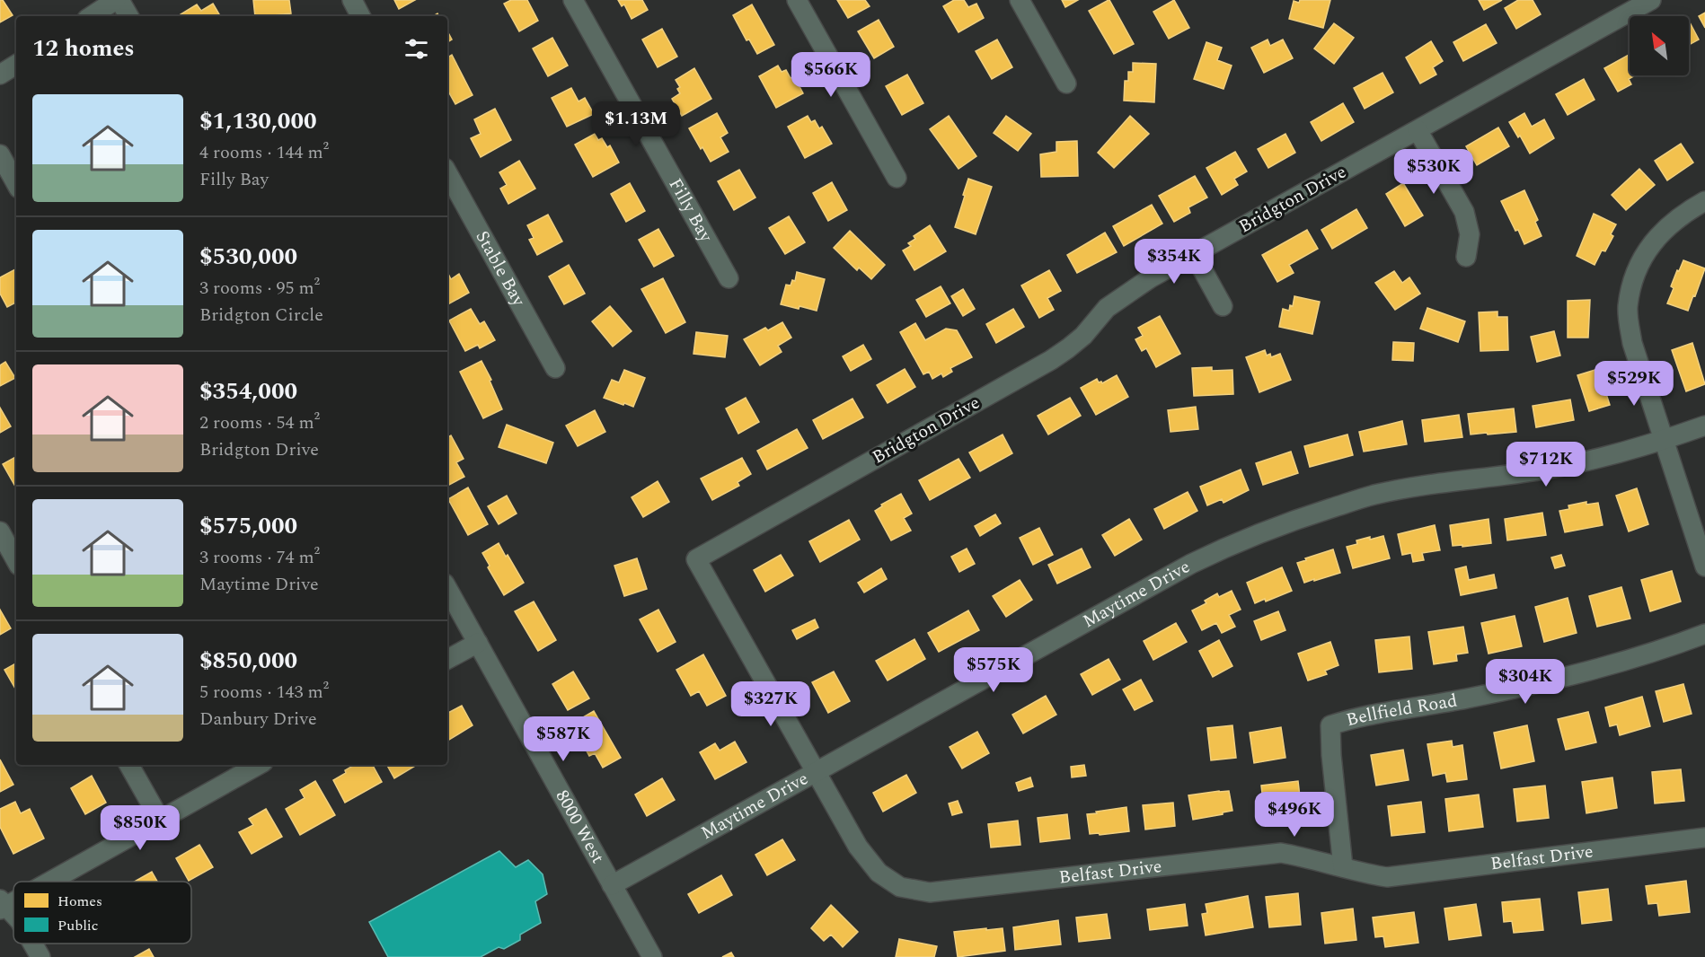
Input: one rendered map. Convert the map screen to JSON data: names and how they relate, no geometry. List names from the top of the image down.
{
  "streets": {
    "street": [
      "Bridgton Drive",
      "Filly Bay",
      "Stable Bay",
      "Maytime Drive",
      "Bellfield Road",
      "8000 West",
      "Belfast Drive"
    ]
  },
  "crossings": [
    ["Bridgton Drive", "Belfast Drive"],
    ["Maytime Drive", "8000 West"],
    ["Maytime Drive", "Belfast Drive"],
    ["Bellfield Road", "Belfast Drive"]
  ],
  "legend": ["Homes", "Public"],
  "north": "top left",
  "page": {
    "heading": "12 homes",
    "price": [
      "$566K",
      "$1.13M",
      "$530K",
      "$354K",
      "$529K",
      "$712K",
      "$575K",
      "$304K",
      "$327K",
      "$587K",
      "$496K",
      "$850K"
    ],
    "list": [
      {
        "name": "$1,130,000",
        "note": "4 rooms · 144 m² · Filly Bay"
      },
      {
        "name": "$530,000",
        "note": "3 rooms · 95 m² · Bridgton Circle"
      },
      {
        "name": "$354,000",
        "note": "2 rooms · 54 m² · Bridgton Drive"
      },
      {
        "name": "$575,000",
        "note": "3 rooms · 74 m² · Maytime Drive"
      },
      {
        "name": "$850,000",
        "note": "5 rooms · 143 m² · Danbury Drive"
      }
    ]
  }
}
